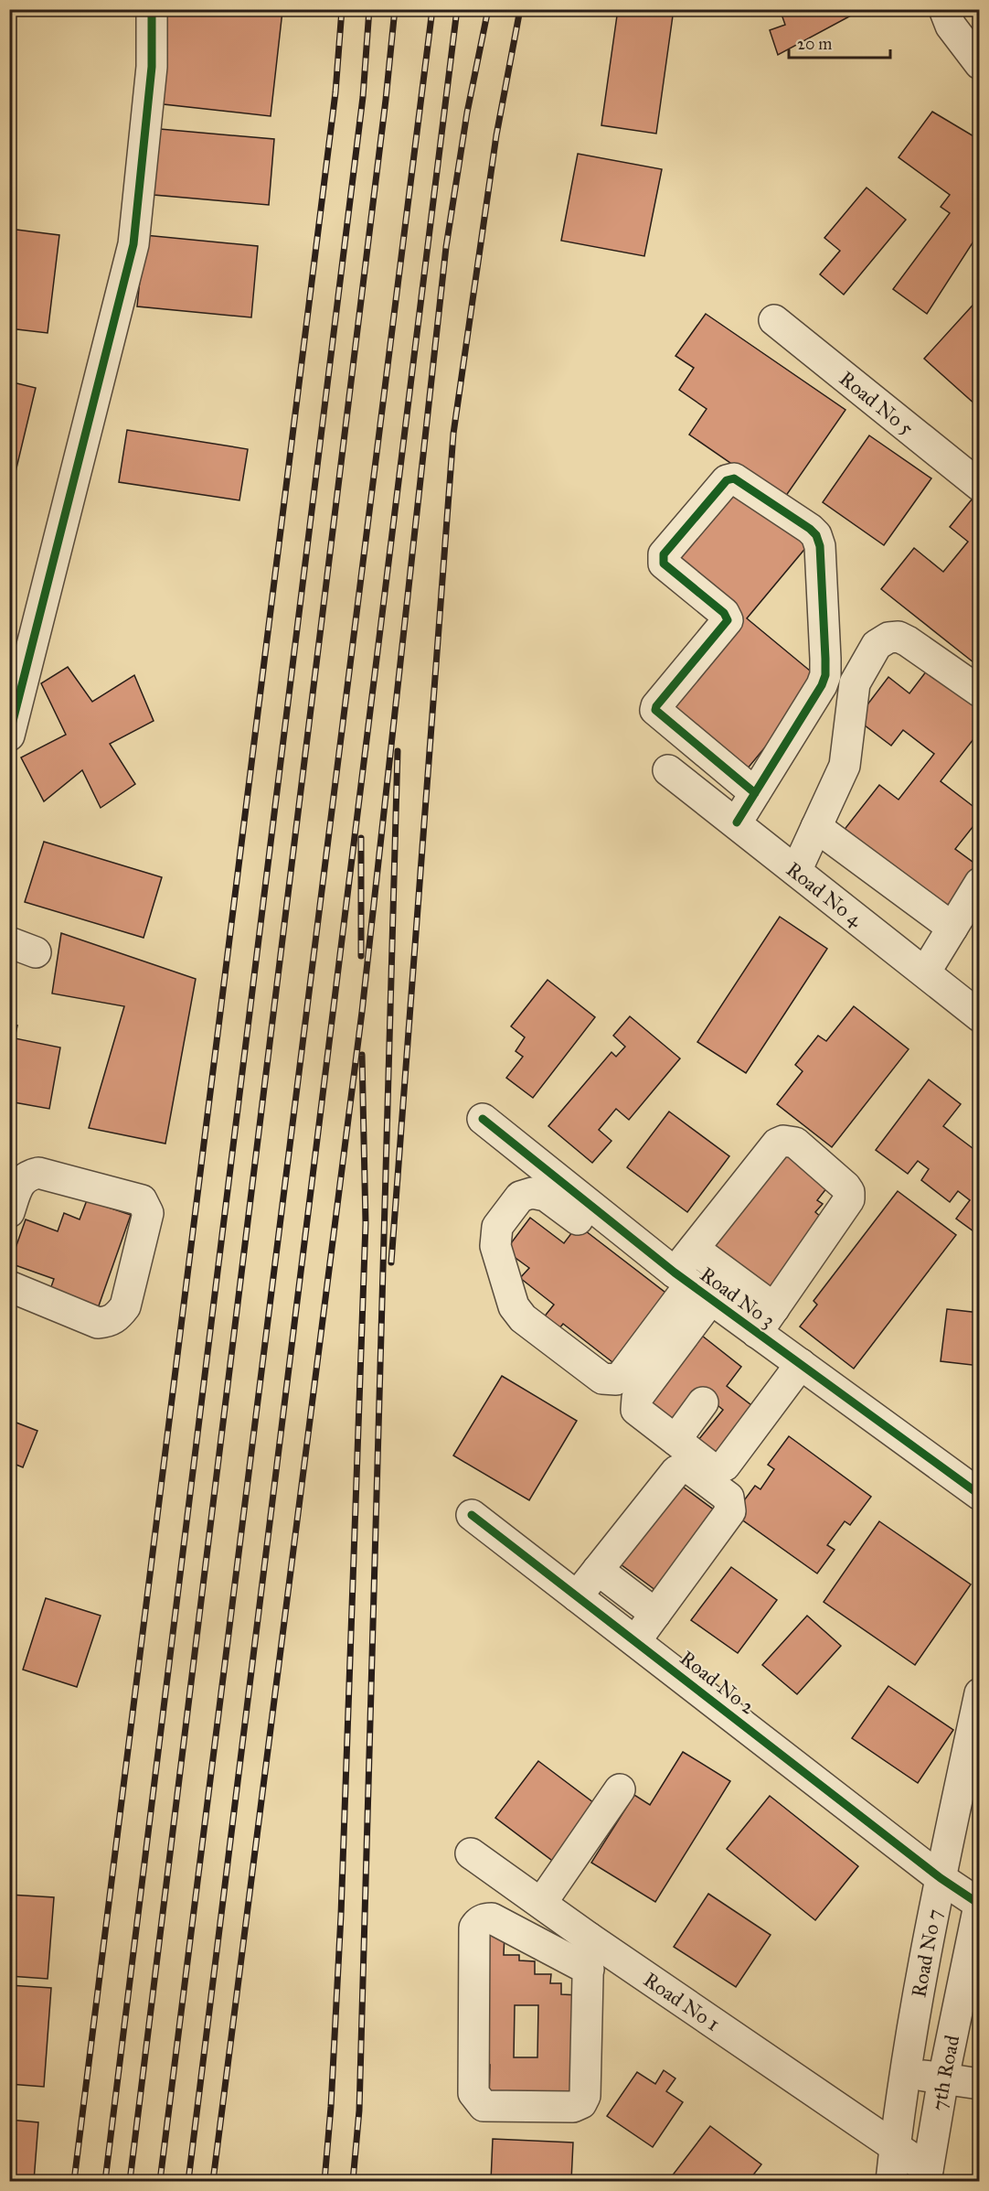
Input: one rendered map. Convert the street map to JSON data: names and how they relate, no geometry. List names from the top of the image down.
{
  "streets": {
    "street": [
      "Road No 5",
      "Road No 4",
      "Road No 3",
      "Road No 2",
      "Road No 7",
      "Road No 1",
      "7th Road"
    ]
  },
  "crossings": [
    ["Road No 2", "Road No 7"],
    ["Road No 2", "7th Road"],
    ["Road No 7", "Road No 1"],
    ["Road No 1", "7th Road"]
  ],
  "scale_bar": "20 m"
}
